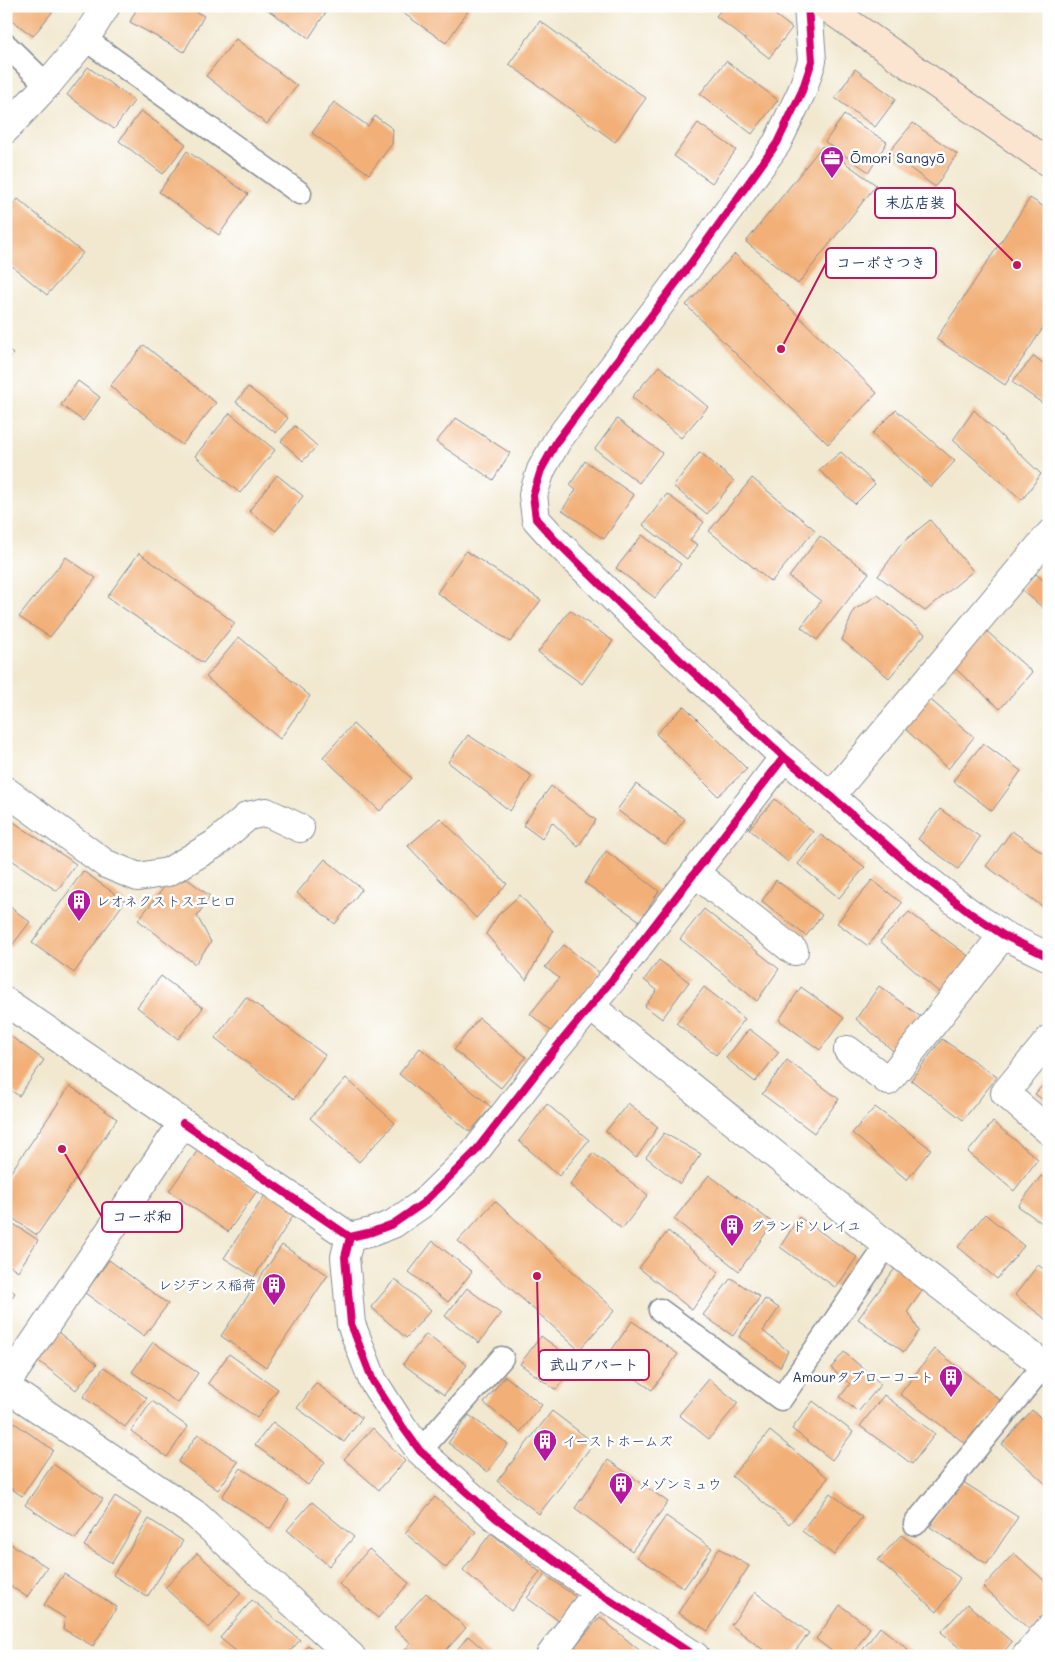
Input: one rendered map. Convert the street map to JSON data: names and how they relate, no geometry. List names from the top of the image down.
{
  "places": {
    "office": ["Ōmori Sangyō"],
    "other": [
      "末広店装",
      "コーポさつき",
      "コーポ和",
      "武山アパート"
    ],
    "building": [
      "レオネクストスエヒロ",
      "グランドソレイユ",
      "レジデンス稲荷",
      "Amourタプローコート",
      "イーストホームズ",
      "メゾンミュウ"
    ]
  }
}
